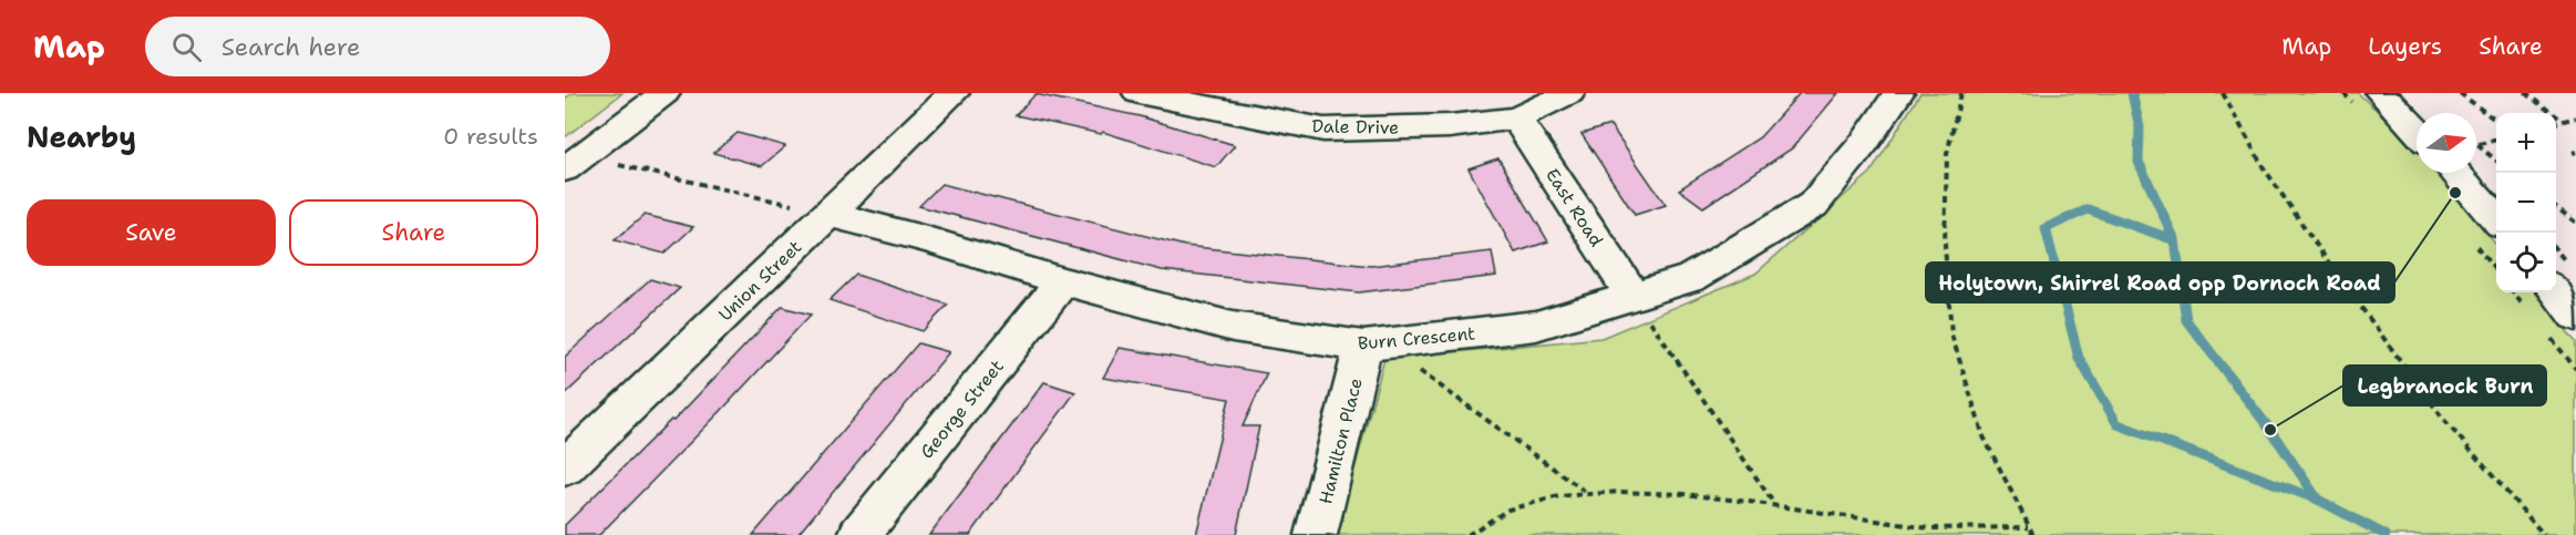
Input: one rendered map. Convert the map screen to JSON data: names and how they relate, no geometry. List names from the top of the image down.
{
  "streets": {
    "street": [
      "Dale Drive",
      "East Road",
      "Union Street",
      "Burn Crescent",
      "George Street",
      "Hamilton Place"
    ]
  },
  "crossings": [
    ["Dale Drive", "East Road"],
    ["East Road", "Burn Crescent"],
    ["Union Street", "Burn Crescent"],
    ["Burn Crescent", "George Street"],
    ["Burn Crescent", "Hamilton Place"]
  ],
  "places": ["Holytown, Shirrel Road opp Dornoch Road", "Legbranock Burn"],
  "north": "right",
  "page": {
    "header": "Map",
    "search": "Search here",
    "nav": ["Map", "Layers", "Share"],
    "heading": ["Nearby", "0 results"],
    "map_buttons": ["+", "−"],
    "buttons": ["Save", "Share"]
  }
}
